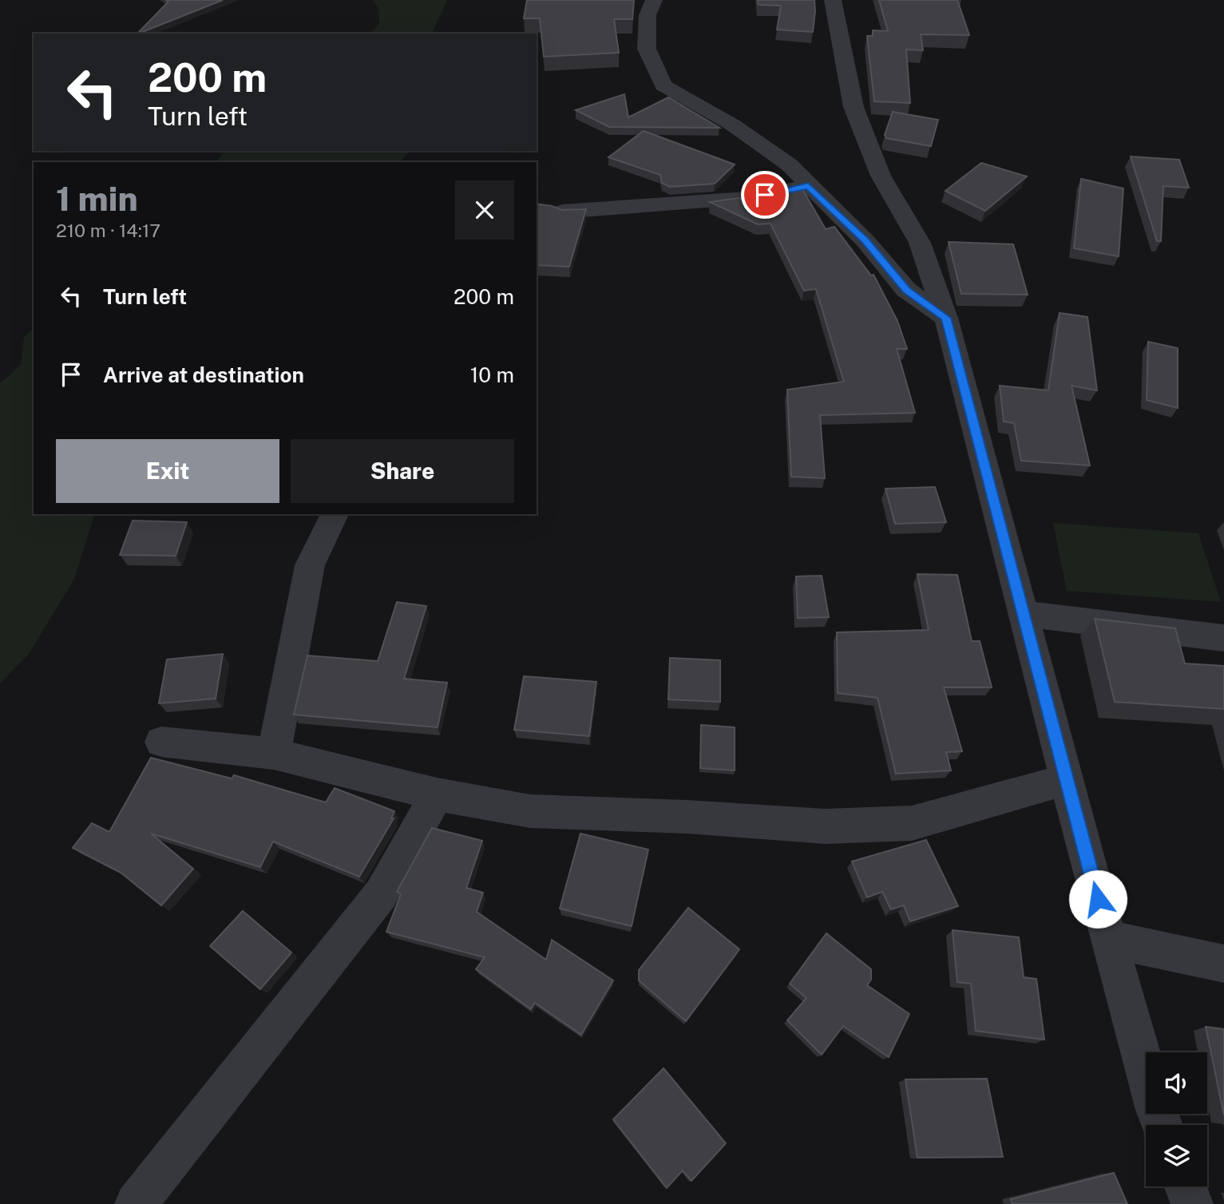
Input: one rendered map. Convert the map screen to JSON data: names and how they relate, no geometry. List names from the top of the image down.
{
  "page": {
    "turn": ["200 m", "Turn left"],
    "heading": ["1 min", "210 m · 14:17"],
    "list": [
      {
        "name": "Turn left",
        "value": "200 m"
      },
      {
        "name": "Arrive at destination",
        "value": "10 m"
      }
    ],
    "buttons": ["Exit", "Share"]
  }
}
